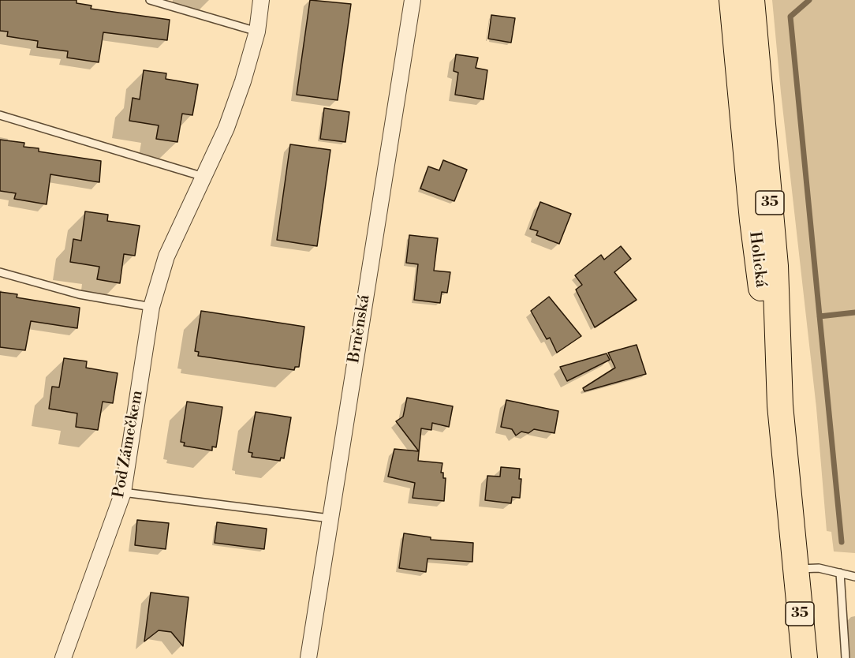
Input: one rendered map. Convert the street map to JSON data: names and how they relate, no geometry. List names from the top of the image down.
{
  "streets": {
    "main road": ["35", "Holická"],
    "street": ["Brněnská", "Pod Zámečkem"]
  }
}
